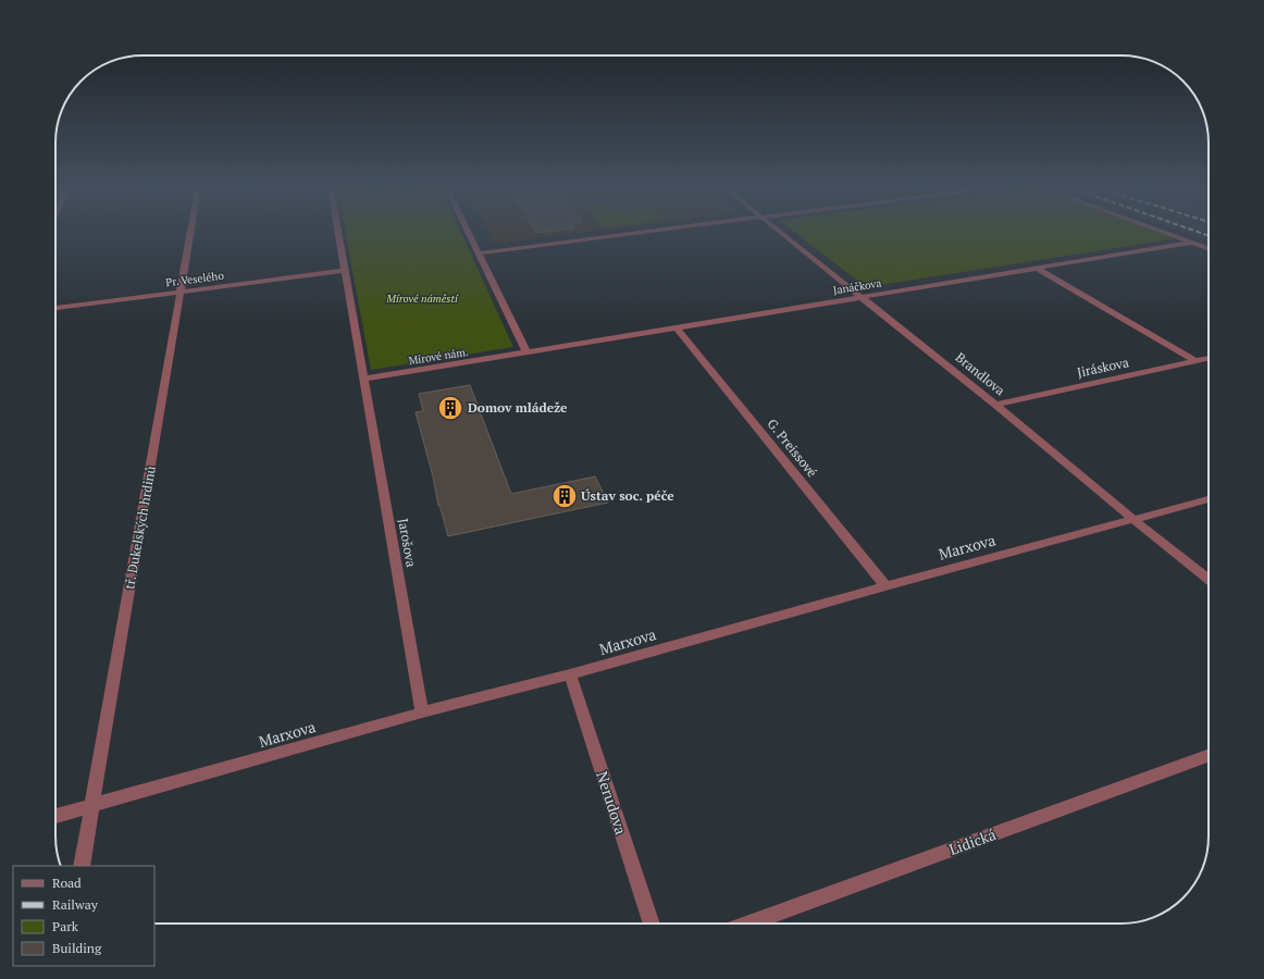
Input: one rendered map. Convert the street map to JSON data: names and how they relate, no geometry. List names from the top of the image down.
{
  "streets": {
    "street": [
      "Pr. Veselého",
      "Janáčkova",
      "Mírové nám.",
      "Jiráskova",
      "Brandlova",
      "G. Preissové",
      "tř. Dukelských hrdinů",
      "Jarošova",
      "Marxova",
      "Nerudova",
      "Lidická"
    ]
  },
  "crossings": [
    ["Pr. Veselého", "tř. Dukelských hrdinů"],
    ["Janáčkova", "Mírové nám."],
    ["Janáčkova", "Brandlova"],
    ["Janáčkova", "G. Preissové"],
    ["Mírové nám.", "Jarošova"],
    ["Jiráskova", "Brandlova"],
    ["Brandlova", "Marxova"],
    ["G. Preissové", "Marxova"],
    ["tř. Dukelských hrdinů", "Marxova"],
    ["Jarošova", "Marxova"],
    ["Marxova", "Nerudova"]
  ],
  "parks": ["Mírové náměstí"],
  "places": {
    "building": ["Domov mládeže", "Ústav soc. péče"]
  },
  "legend": [
    "Road",
    "Railway",
    "Park",
    "Building"
  ]
}
